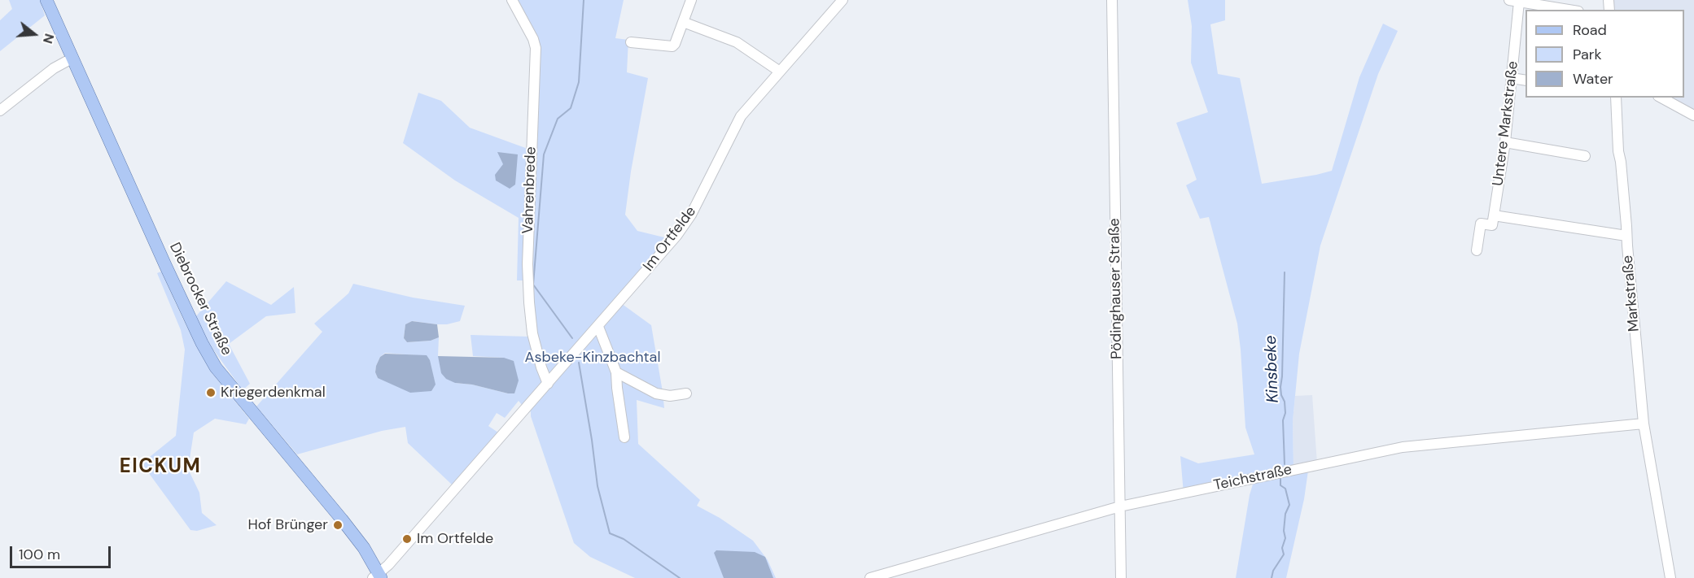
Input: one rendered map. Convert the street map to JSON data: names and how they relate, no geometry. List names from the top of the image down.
{
  "streets": {
    "main road": ["Diebrocker Straße"],
    "street": [
      "Untere Markstraße",
      "Vahrenbrede",
      "Im Ortfelde",
      "Pödinghauser Straße",
      "Markstraße",
      "Teichstraße"
    ]
  },
  "crossings": [
    ["Vahrenbrede", "Im Ortfelde"],
    ["Im Ortfelde", "Diebrocker Straße"],
    ["Pödinghauser Straße", "Teichstraße"],
    ["Markstraße", "Teichstraße"]
  ],
  "districts": ["EICKUM"],
  "water": ["Kinsbeke"],
  "parks": ["Asbeke-Kinzbachtal"],
  "places": ["Kriegerdenkmal", "Hof Brünger", "Im Ortfelde"],
  "legend": ["Road", "Park", "Water"],
  "scale_bar": "100 m",
  "north": "right"
}
